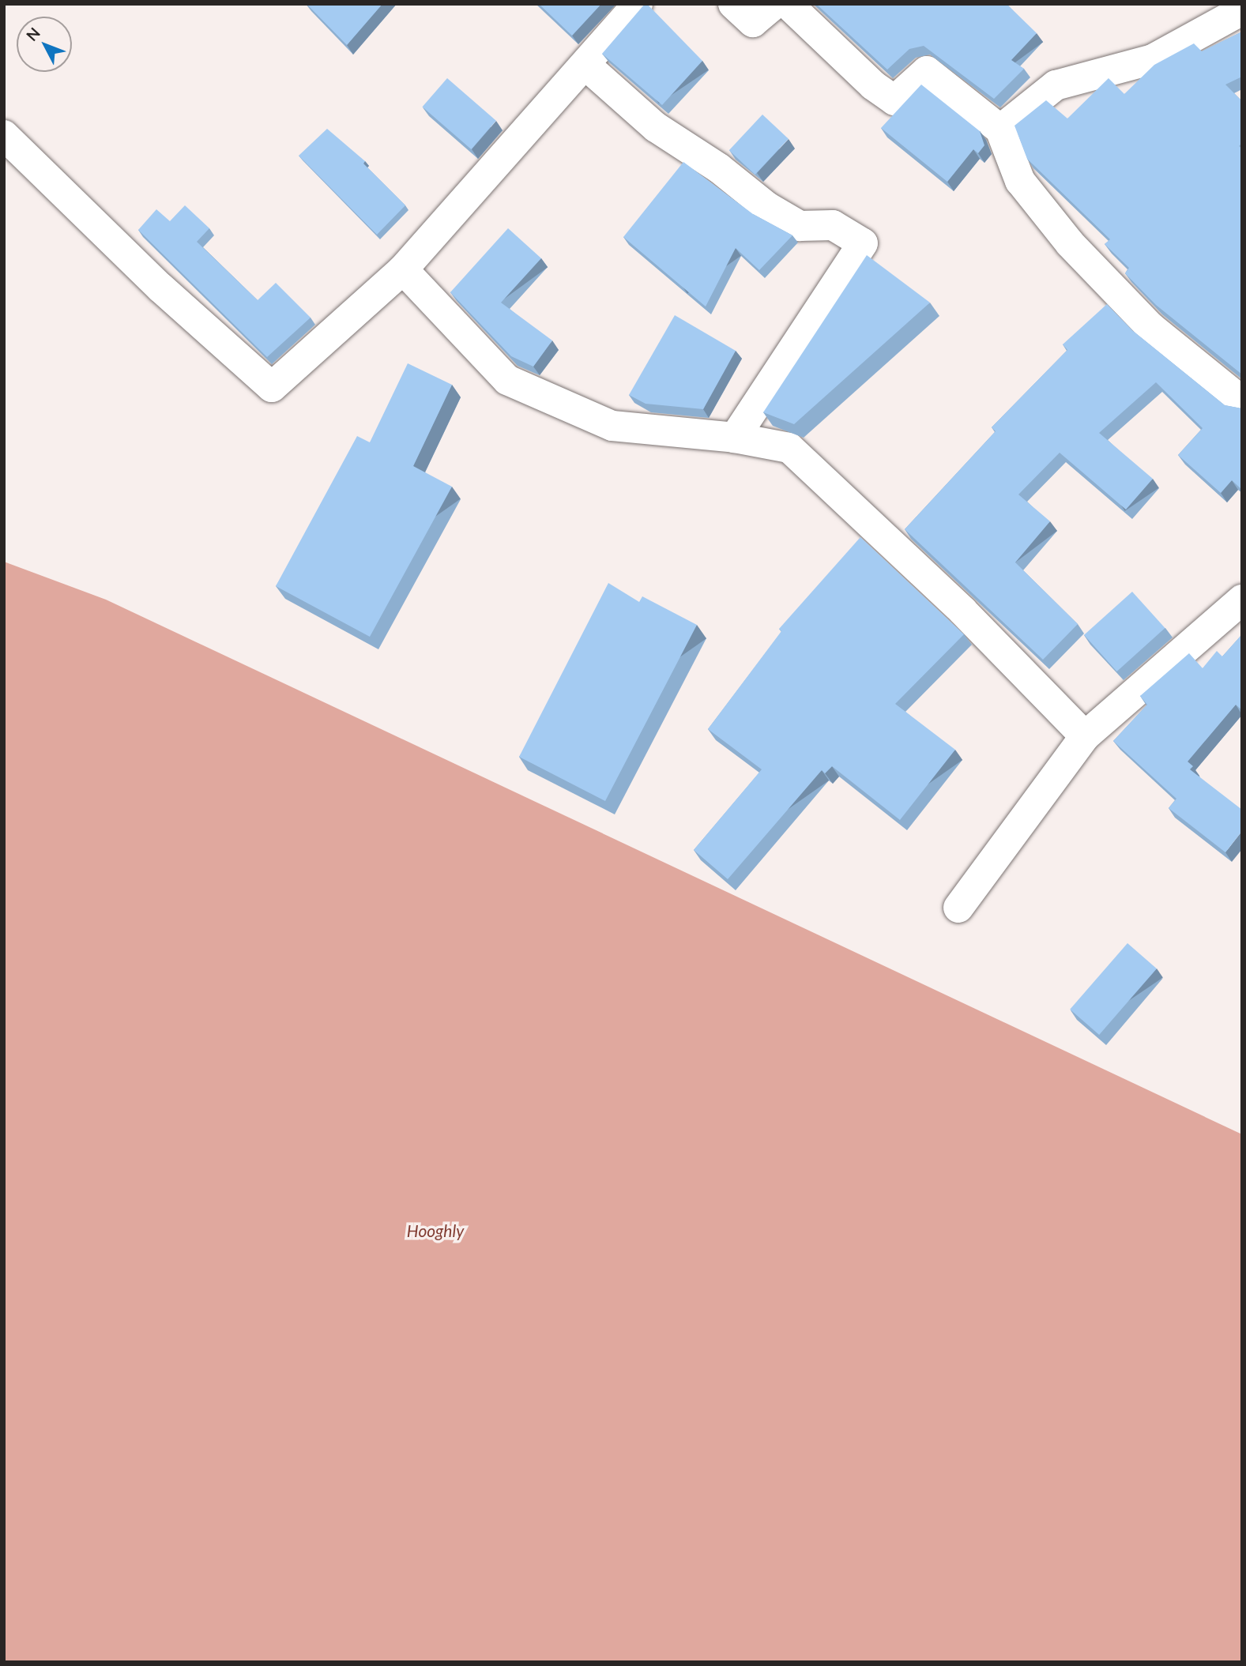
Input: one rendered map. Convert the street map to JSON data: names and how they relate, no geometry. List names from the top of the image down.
{
  "water": ["Hooghly"],
  "north": "top left"
}
